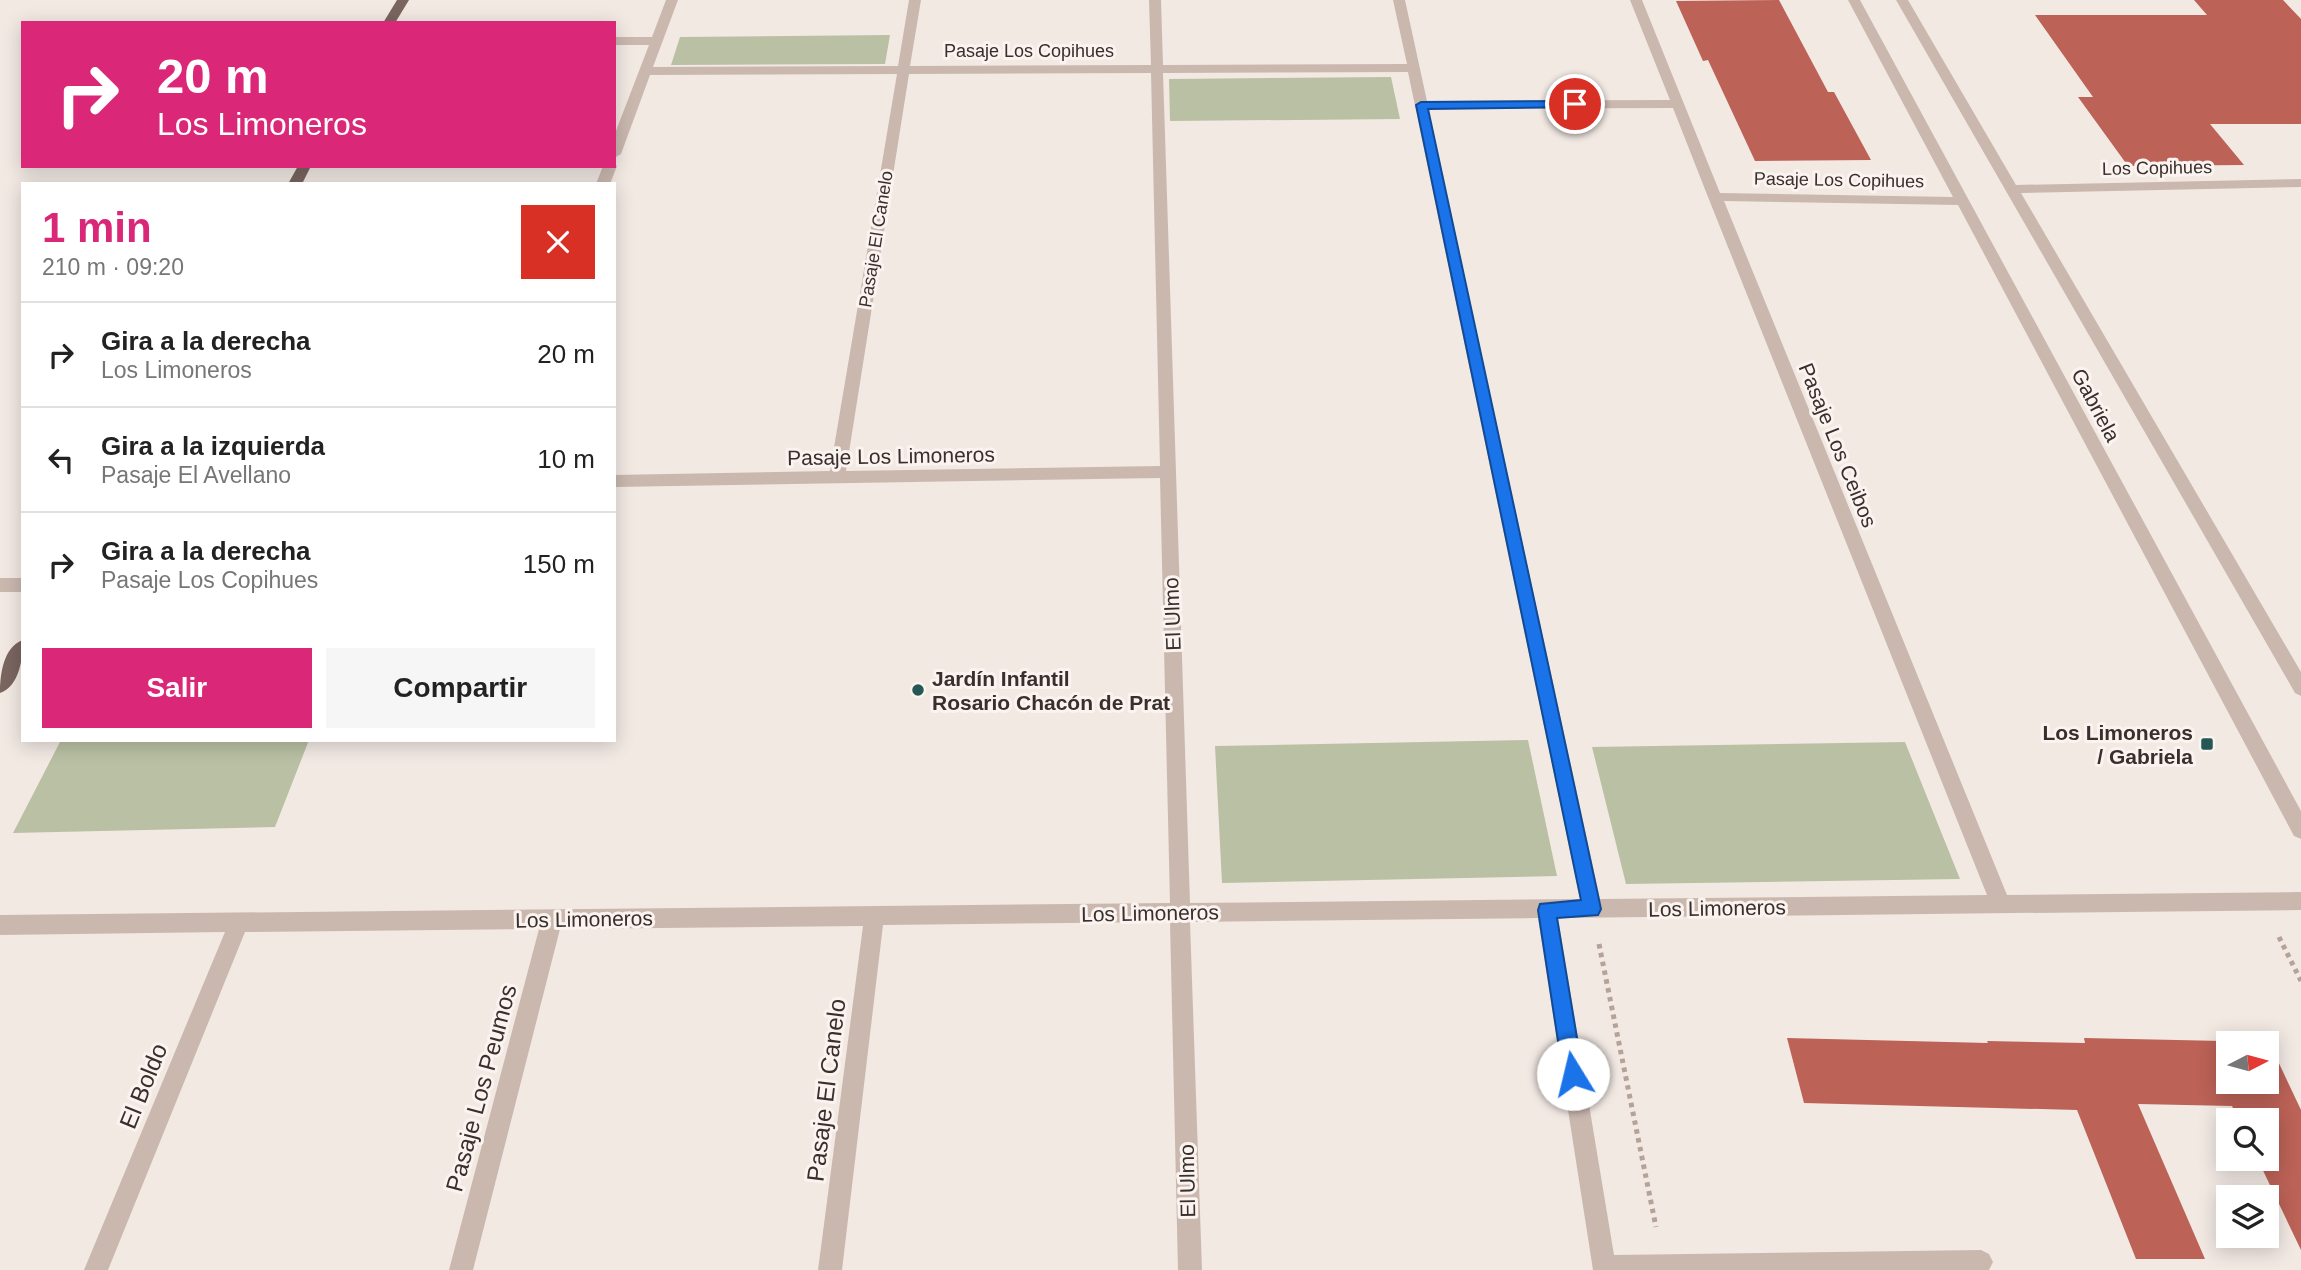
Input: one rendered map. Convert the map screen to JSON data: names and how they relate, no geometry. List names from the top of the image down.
{
  "streets": {
    "street": [
      "Pasaje Los Copihues",
      "Los Copihues",
      "Pasaje El Canelo",
      "Gabriela",
      "Pasaje Los Ceibos",
      "Pasaje Los Limoneros",
      "El Ulmo",
      "Los Limoneros",
      "El Boldo",
      "Pasaje Los Peumos"
    ]
  },
  "crossings": [
    ["Pasaje Los Copihues", "Pasaje El Canelo"],
    ["Pasaje Los Copihues", "Gabriela"],
    ["Pasaje Los Copihues", "Pasaje Los Ceibos"],
    ["Pasaje Los Copihues", "El Ulmo"],
    ["Los Copihues", "Gabriela"],
    ["Pasaje El Canelo", "Pasaje Los Limoneros"],
    ["Pasaje El Canelo", "Los Limoneros"],
    ["Pasaje Los Ceibos", "Los Limoneros"],
    ["Pasaje Los Limoneros", "El Ulmo"],
    ["El Ulmo", "Los Limoneros"],
    ["Los Limoneros", "El Boldo"],
    ["Los Limoneros", "Pasaje Los Peumos"]
  ],
  "places": {
    "other": ["Jardín Infantil Rosario Chacón de Prat"],
    "transit": ["Los Limoneros / Gabriela"]
  },
  "north": "right",
  "page": {
    "turn": ["20 m", "Los Limoneros"],
    "heading": ["1 min", "210 m · 09:20"],
    "list": [
      {
        "name": "Gira a la derecha",
        "note": "Los Limoneros",
        "value": "20 m"
      },
      {
        "name": "Gira a la izquierda",
        "note": "Pasaje El Avellano",
        "value": "10 m"
      },
      {
        "name": "Gira a la derecha",
        "note": "Pasaje Los Copihues",
        "value": "150 m"
      }
    ],
    "buttons": ["Salir", "Compartir"]
  }
}
